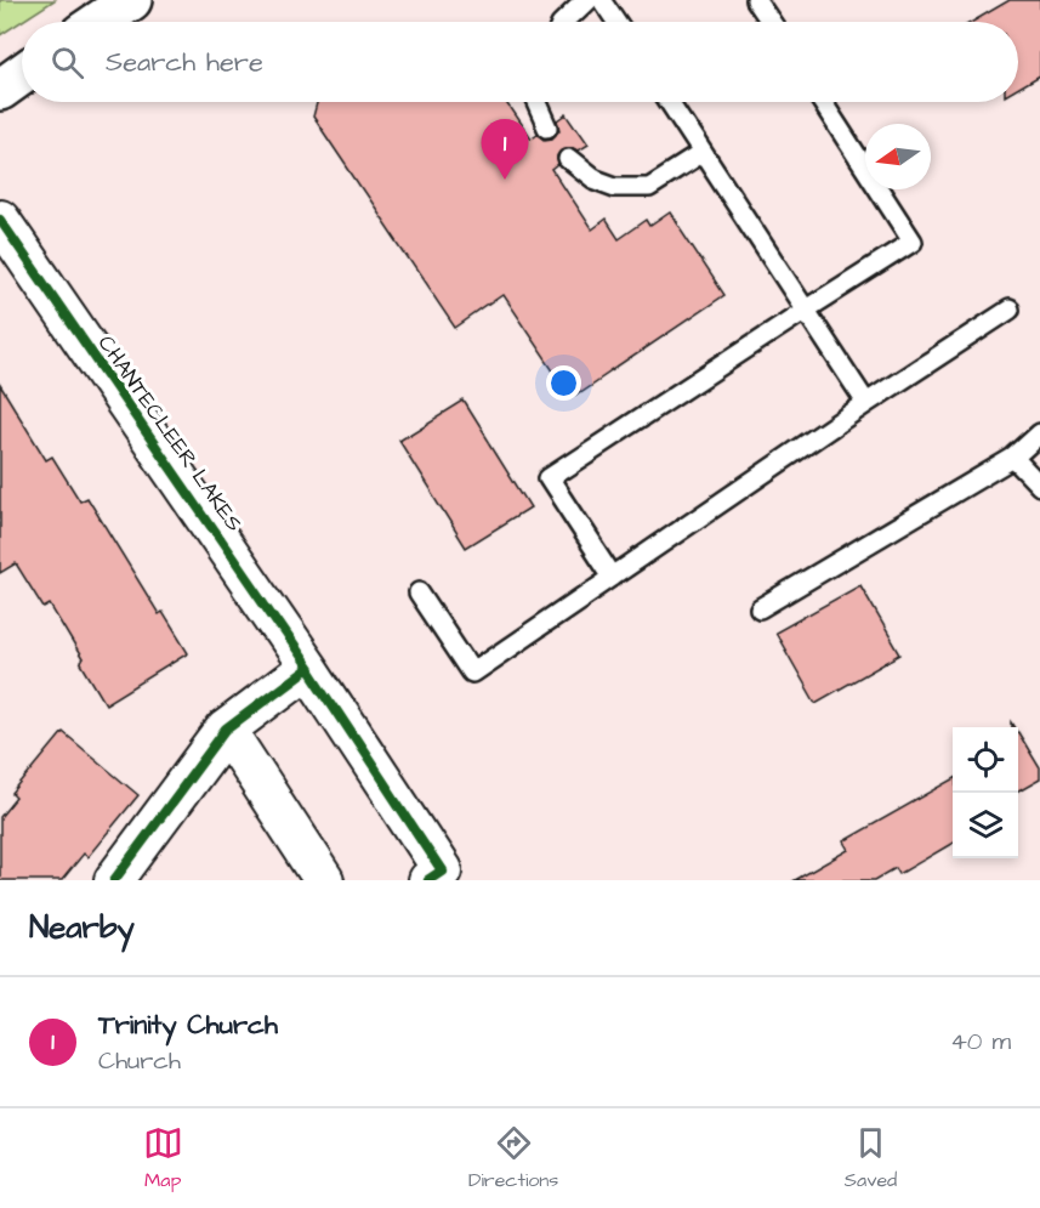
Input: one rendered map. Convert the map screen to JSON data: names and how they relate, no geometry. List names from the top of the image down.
{
  "streets": {
    "street": ["CHANTECLEER LAKES"]
  },
  "north": "left",
  "page": {
    "search": "Search here",
    "pins": "1",
    "heading": "Nearby",
    "list": [
      {
        "mark": "1",
        "name": "Trinity Church",
        "note": "Church",
        "value": "40 m"
      }
    ],
    "nav": ["Map", "Directions", "Saved"]
  }
}
